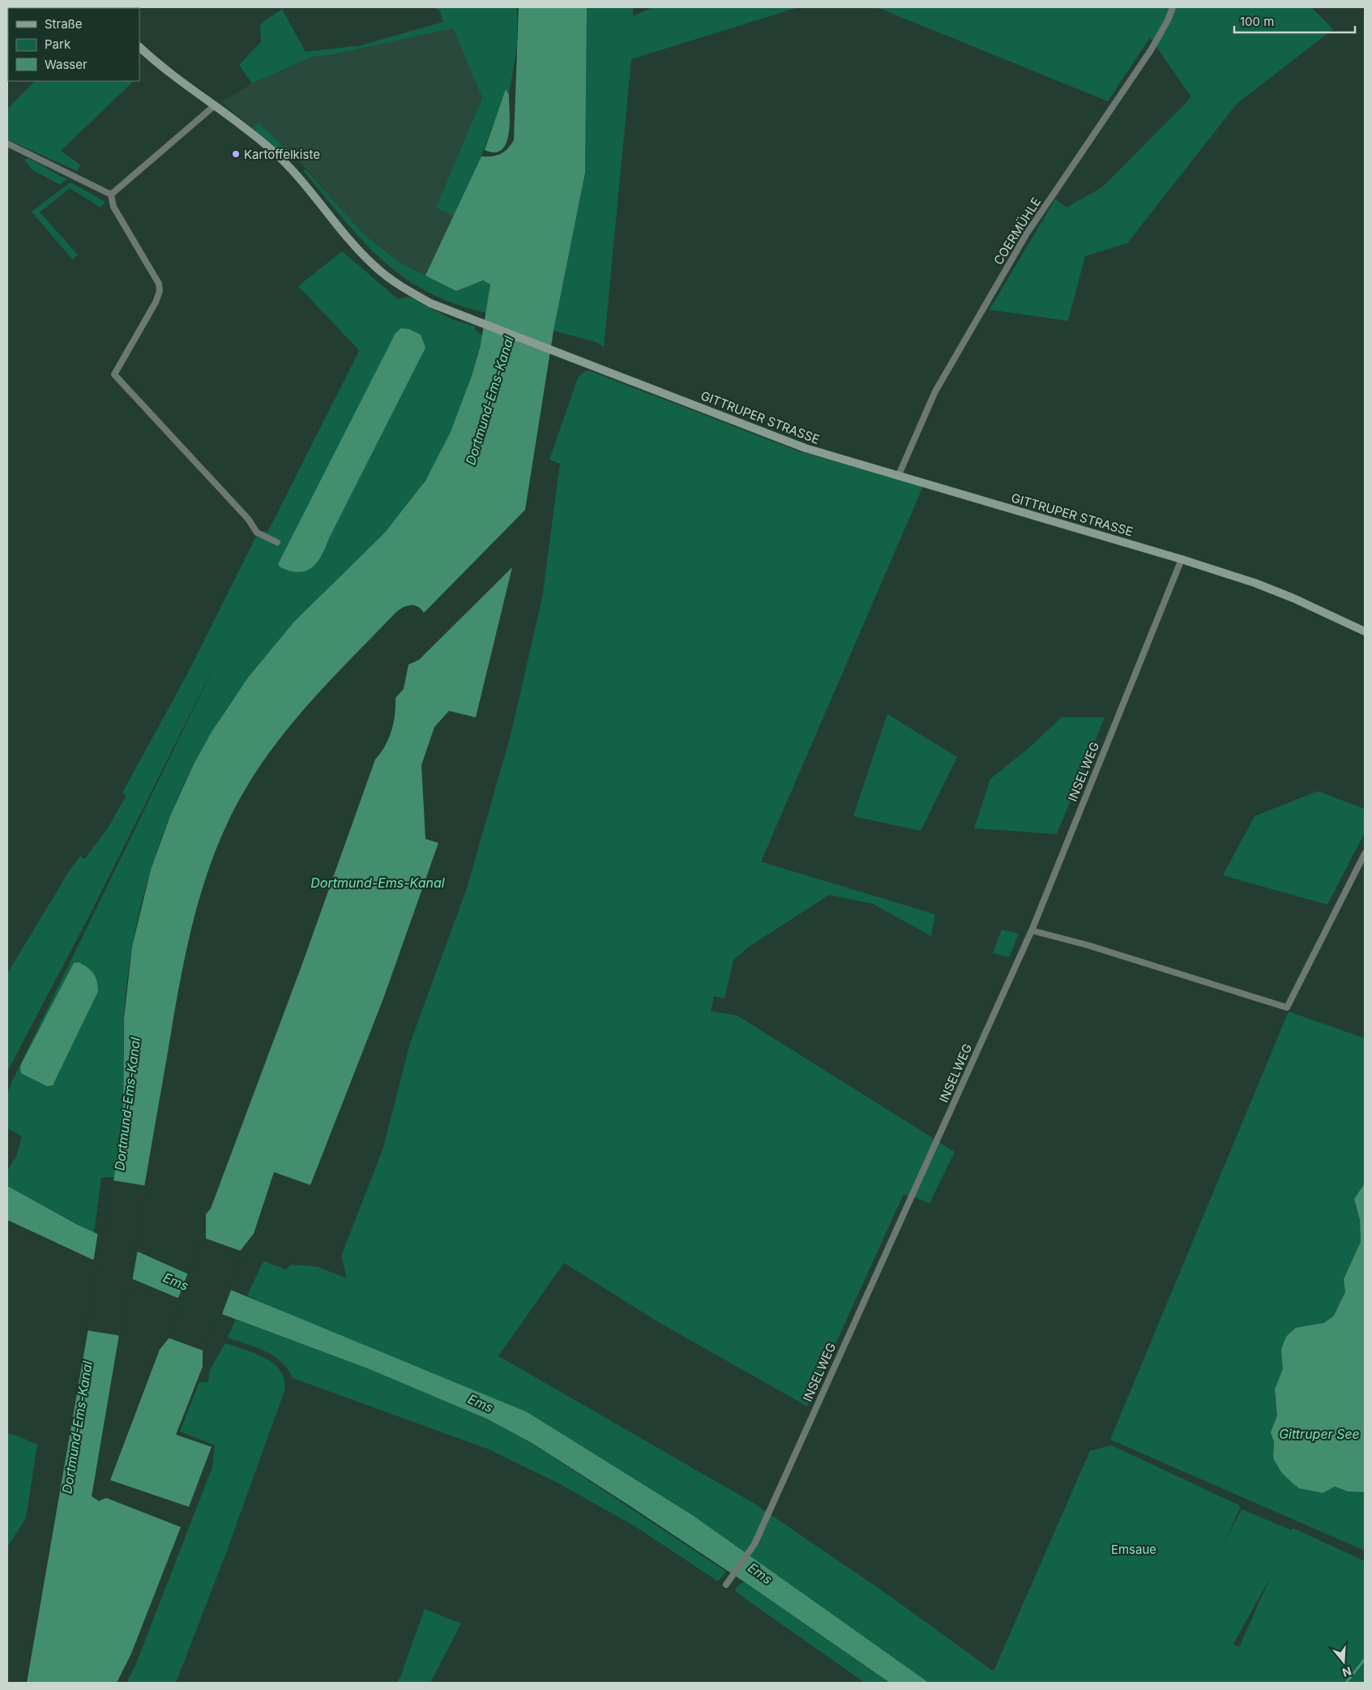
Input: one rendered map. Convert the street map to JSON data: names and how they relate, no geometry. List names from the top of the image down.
{
  "streets": {
    "street": ["COERMÜHLE", "GITTRUPER STRASSE", "INSELWEG"]
  },
  "crossings": [
    ["COERMÜHLE", "GITTRUPER STRASSE"],
    ["GITTRUPER STRASSE", "INSELWEG"]
  ],
  "water": ["Dortmund-Ems-Kanal", "Ems", "Gittruper See"],
  "parks": ["Emsaue"],
  "places": ["Kartoffelkiste"],
  "legend": ["Straße", "Park", "Wasser"],
  "scale_bar": "100 m",
  "north": "bottom"
}
